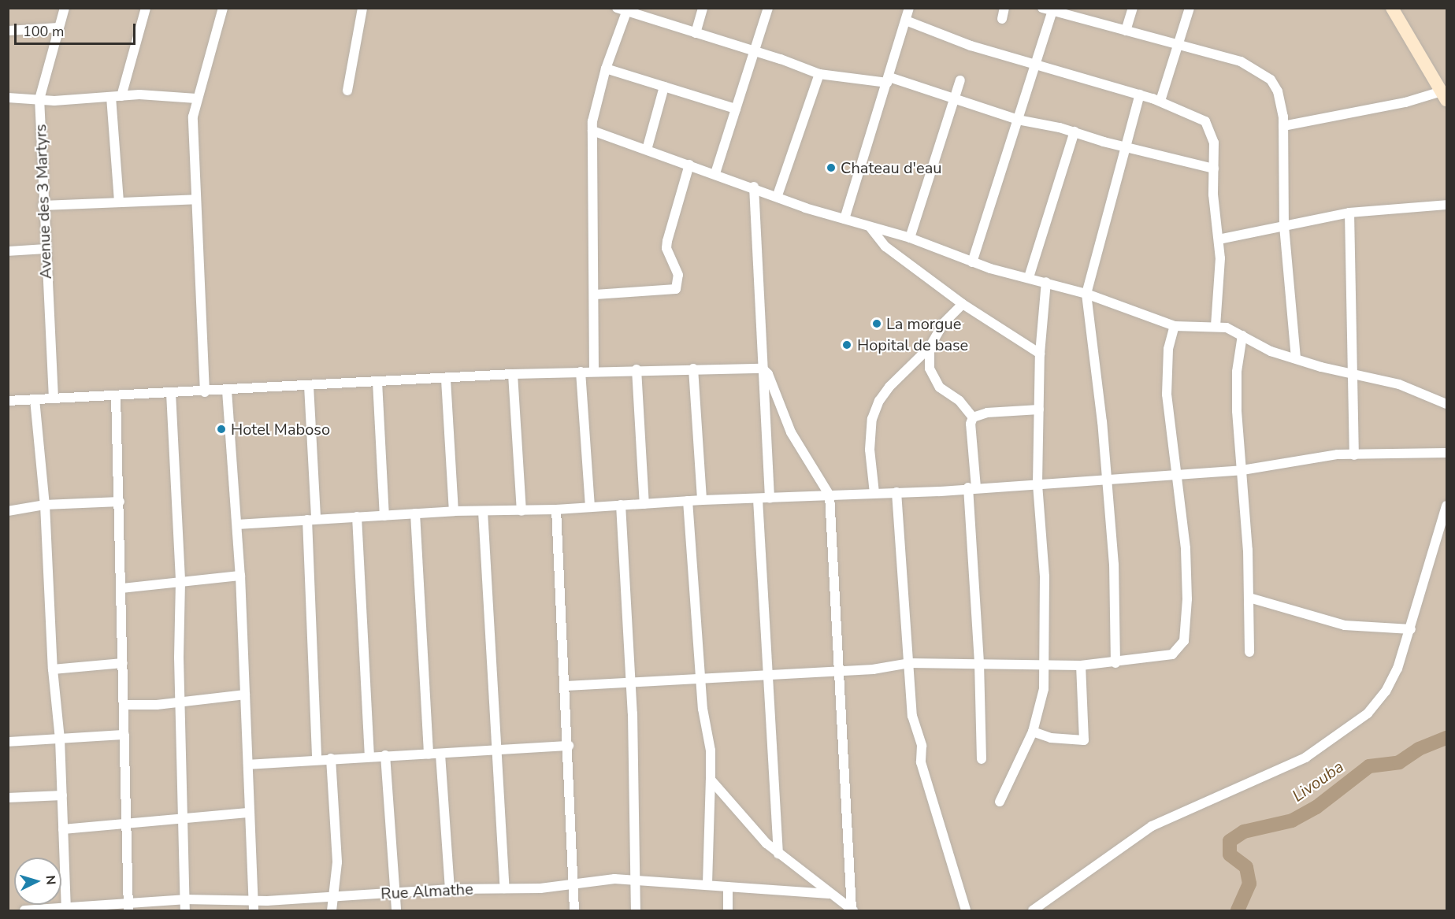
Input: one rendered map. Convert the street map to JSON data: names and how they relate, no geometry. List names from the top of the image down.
{
  "streets": {
    "street": ["Avenue des 3 Martyrs", "Rue Almathe"]
  },
  "water": ["Livouba"],
  "places": [
    "Chateau d'eau",
    "La morgue",
    "Hopital de base",
    "Hotel Maboso"
  ],
  "scale_bar": "100 m",
  "north": "right"
}
